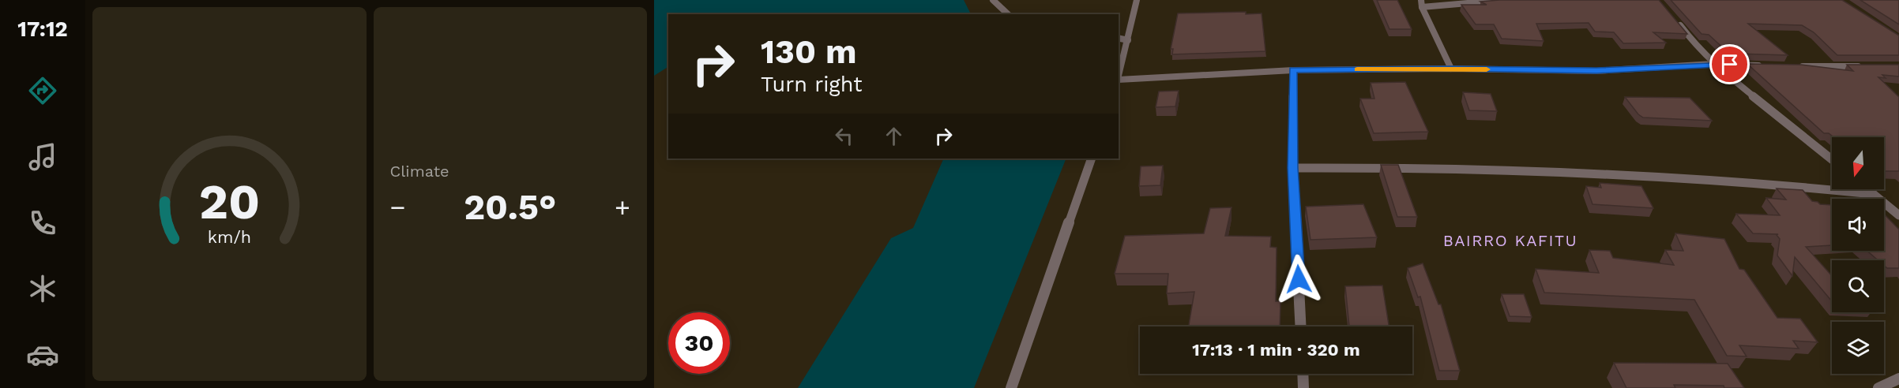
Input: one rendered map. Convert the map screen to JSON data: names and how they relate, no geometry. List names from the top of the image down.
{
  "districts": ["BAIRRO KAFITU"],
  "north": "bottom",
  "page": {
    "tabs": "17:12",
    "tile": "Climate",
    "turn": ["130 m", "Turn right"],
    "heat": ["−", "20.5°", "+"],
    "limit": "30",
    "trip": "17:13 · 1 min · 320 m",
    "gauge": ["20", "km/h"]
  }
}
